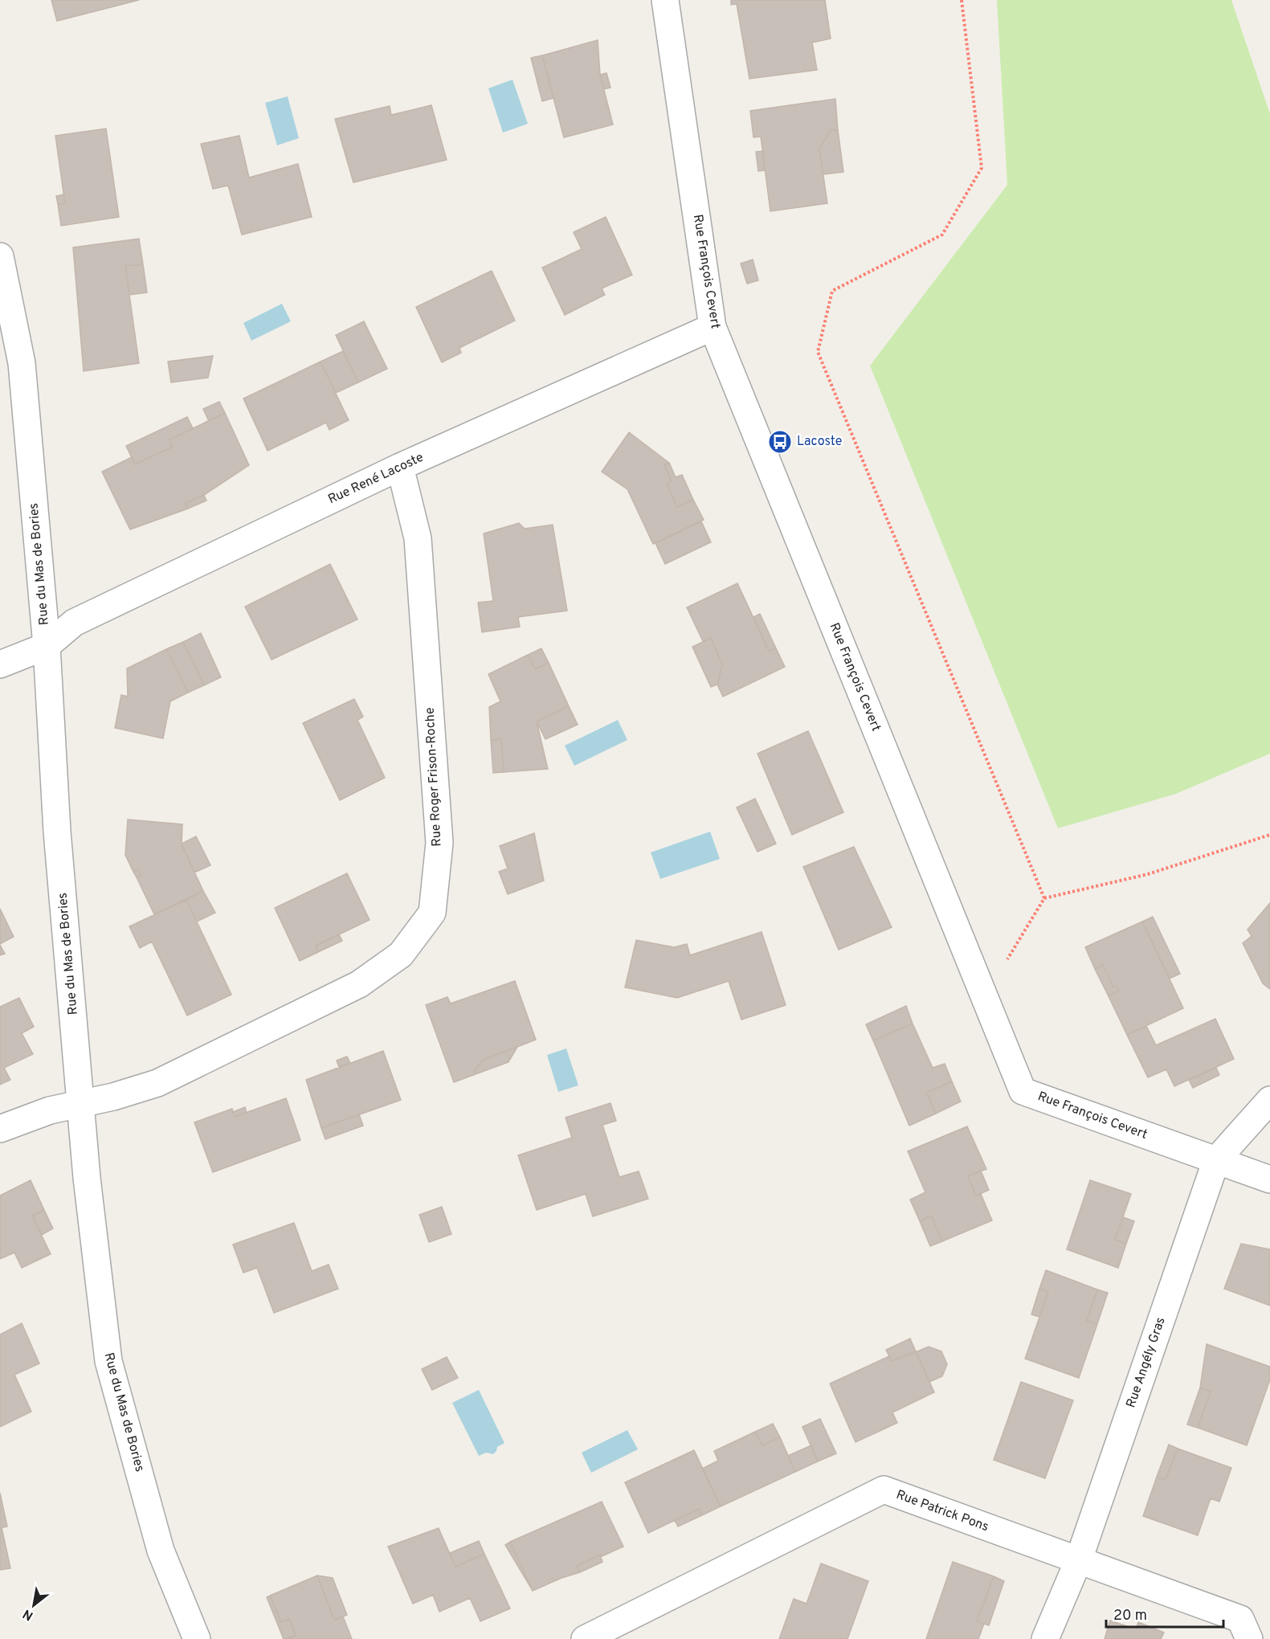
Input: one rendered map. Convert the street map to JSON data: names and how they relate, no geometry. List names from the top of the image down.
{
  "streets": {
    "street": [
      "Rue François Cevert",
      "Rue René Lacoste",
      "Rue du Mas de Bories",
      "Rue Roger Frison-Roche",
      "Rue Angély Gras",
      "Rue Patrick Pons"
    ]
  },
  "crossings": [
    ["Rue François Cevert", "Rue René Lacoste"],
    ["Rue François Cevert", "Rue Angély Gras"],
    ["Rue René Lacoste", "Rue du Mas de Bories"],
    ["Rue René Lacoste", "Rue Roger Frison-Roche"],
    ["Rue du Mas de Bories", "Rue Roger Frison-Roche"],
    ["Rue Angély Gras", "Rue Patrick Pons"]
  ],
  "places": {
    "bus stop": ["Lacoste"]
  },
  "scale_bar": "20 m",
  "north": "bottom left"
}
